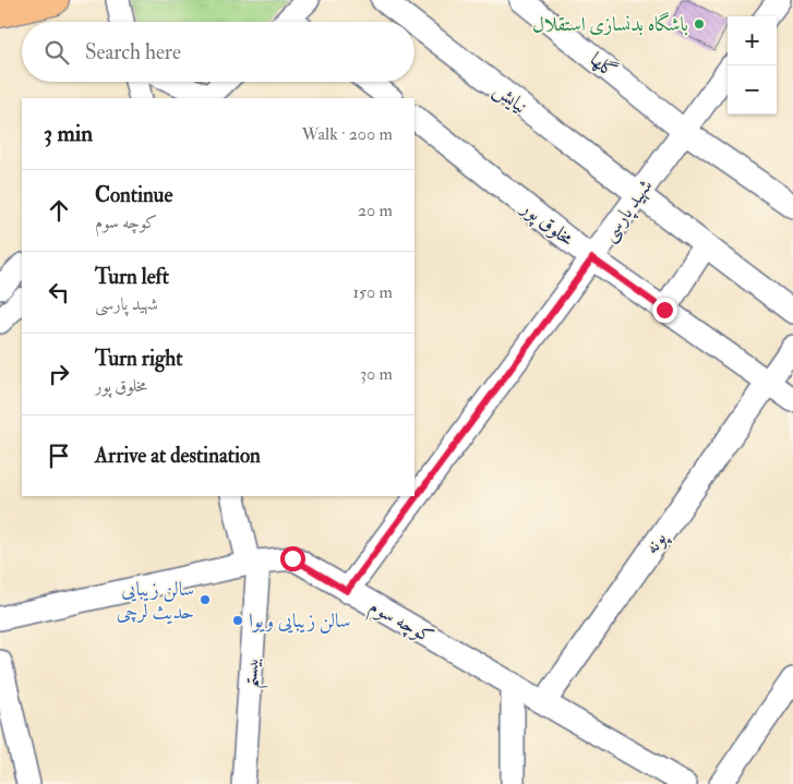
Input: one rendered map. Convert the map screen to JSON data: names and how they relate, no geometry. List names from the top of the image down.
{
  "streets": {
    "street": [
      "گلها",
      "نیایش",
      "شهید پارسی",
      "مخلوق پور",
      "پونه",
      "کوچه سوم",
      "بیستم"
    ]
  },
  "crossings": [
    ["گلها", "شهید پارسی"],
    ["نیایش", "شهید پارسی"],
    ["شهید پارسی", "مخلوق پور"],
    ["شهید پارسی", "کوچه سوم"],
    ["مخلوق پور", "پونه"],
    ["پونه", "کوچه سوم"],
    ["کوچه سوم", "بیستم"]
  ],
  "places": ["باشگاه بدنسازی استقلال", "سالن زیبایی حدیث لرچی", "سالن زیبایی ویوا"],
  "page": {
    "map_buttons": ["+", "−"],
    "search": "Search here",
    "heading": ["3 min", "Walk · 200 m"],
    "list": [
      ["Continue", "کوچه سوم", "20 m"],
      ["Turn left", "شهید پارسی", "150 m"],
      ["Turn right", "مخلوق پور", "30 m"],
      "Arrive at destination"
    ]
  }
}
